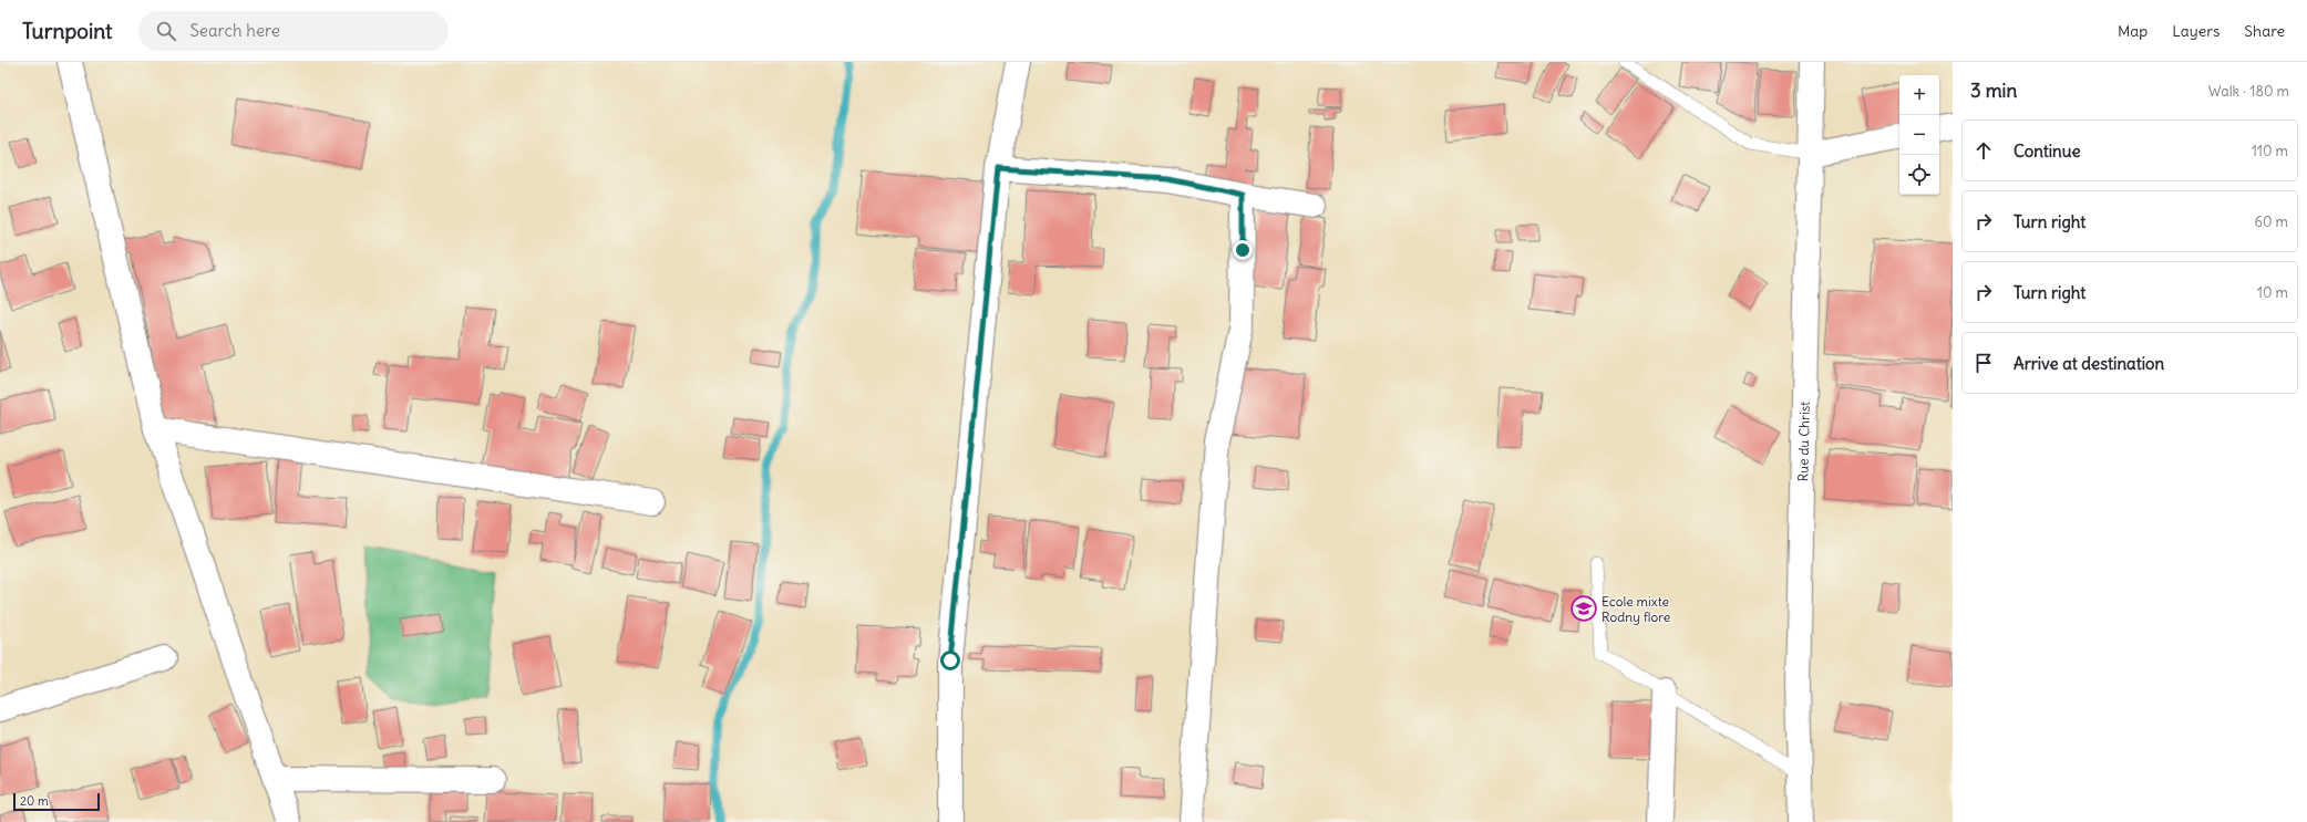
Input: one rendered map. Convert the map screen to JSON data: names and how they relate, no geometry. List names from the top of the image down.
{
  "streets": {
    "street": ["Rue du Christ"]
  },
  "places": {
    "school or university": ["Ecole mixte Rodny flore"]
  },
  "scale_bar": "20 m",
  "page": {
    "header": "Turnpoint",
    "search": "Search here",
    "nav": ["Map", "Layers", "Share"],
    "heading": ["3 min", "Walk · 180 m"],
    "map_buttons": ["+", "−"],
    "list": [
      ["Continue", "110 m"],
      ["Turn right", "60 m"],
      ["Turn right", "10 m"],
      "Arrive at destination"
    ],
    "scale": "20 m"
  }
}
